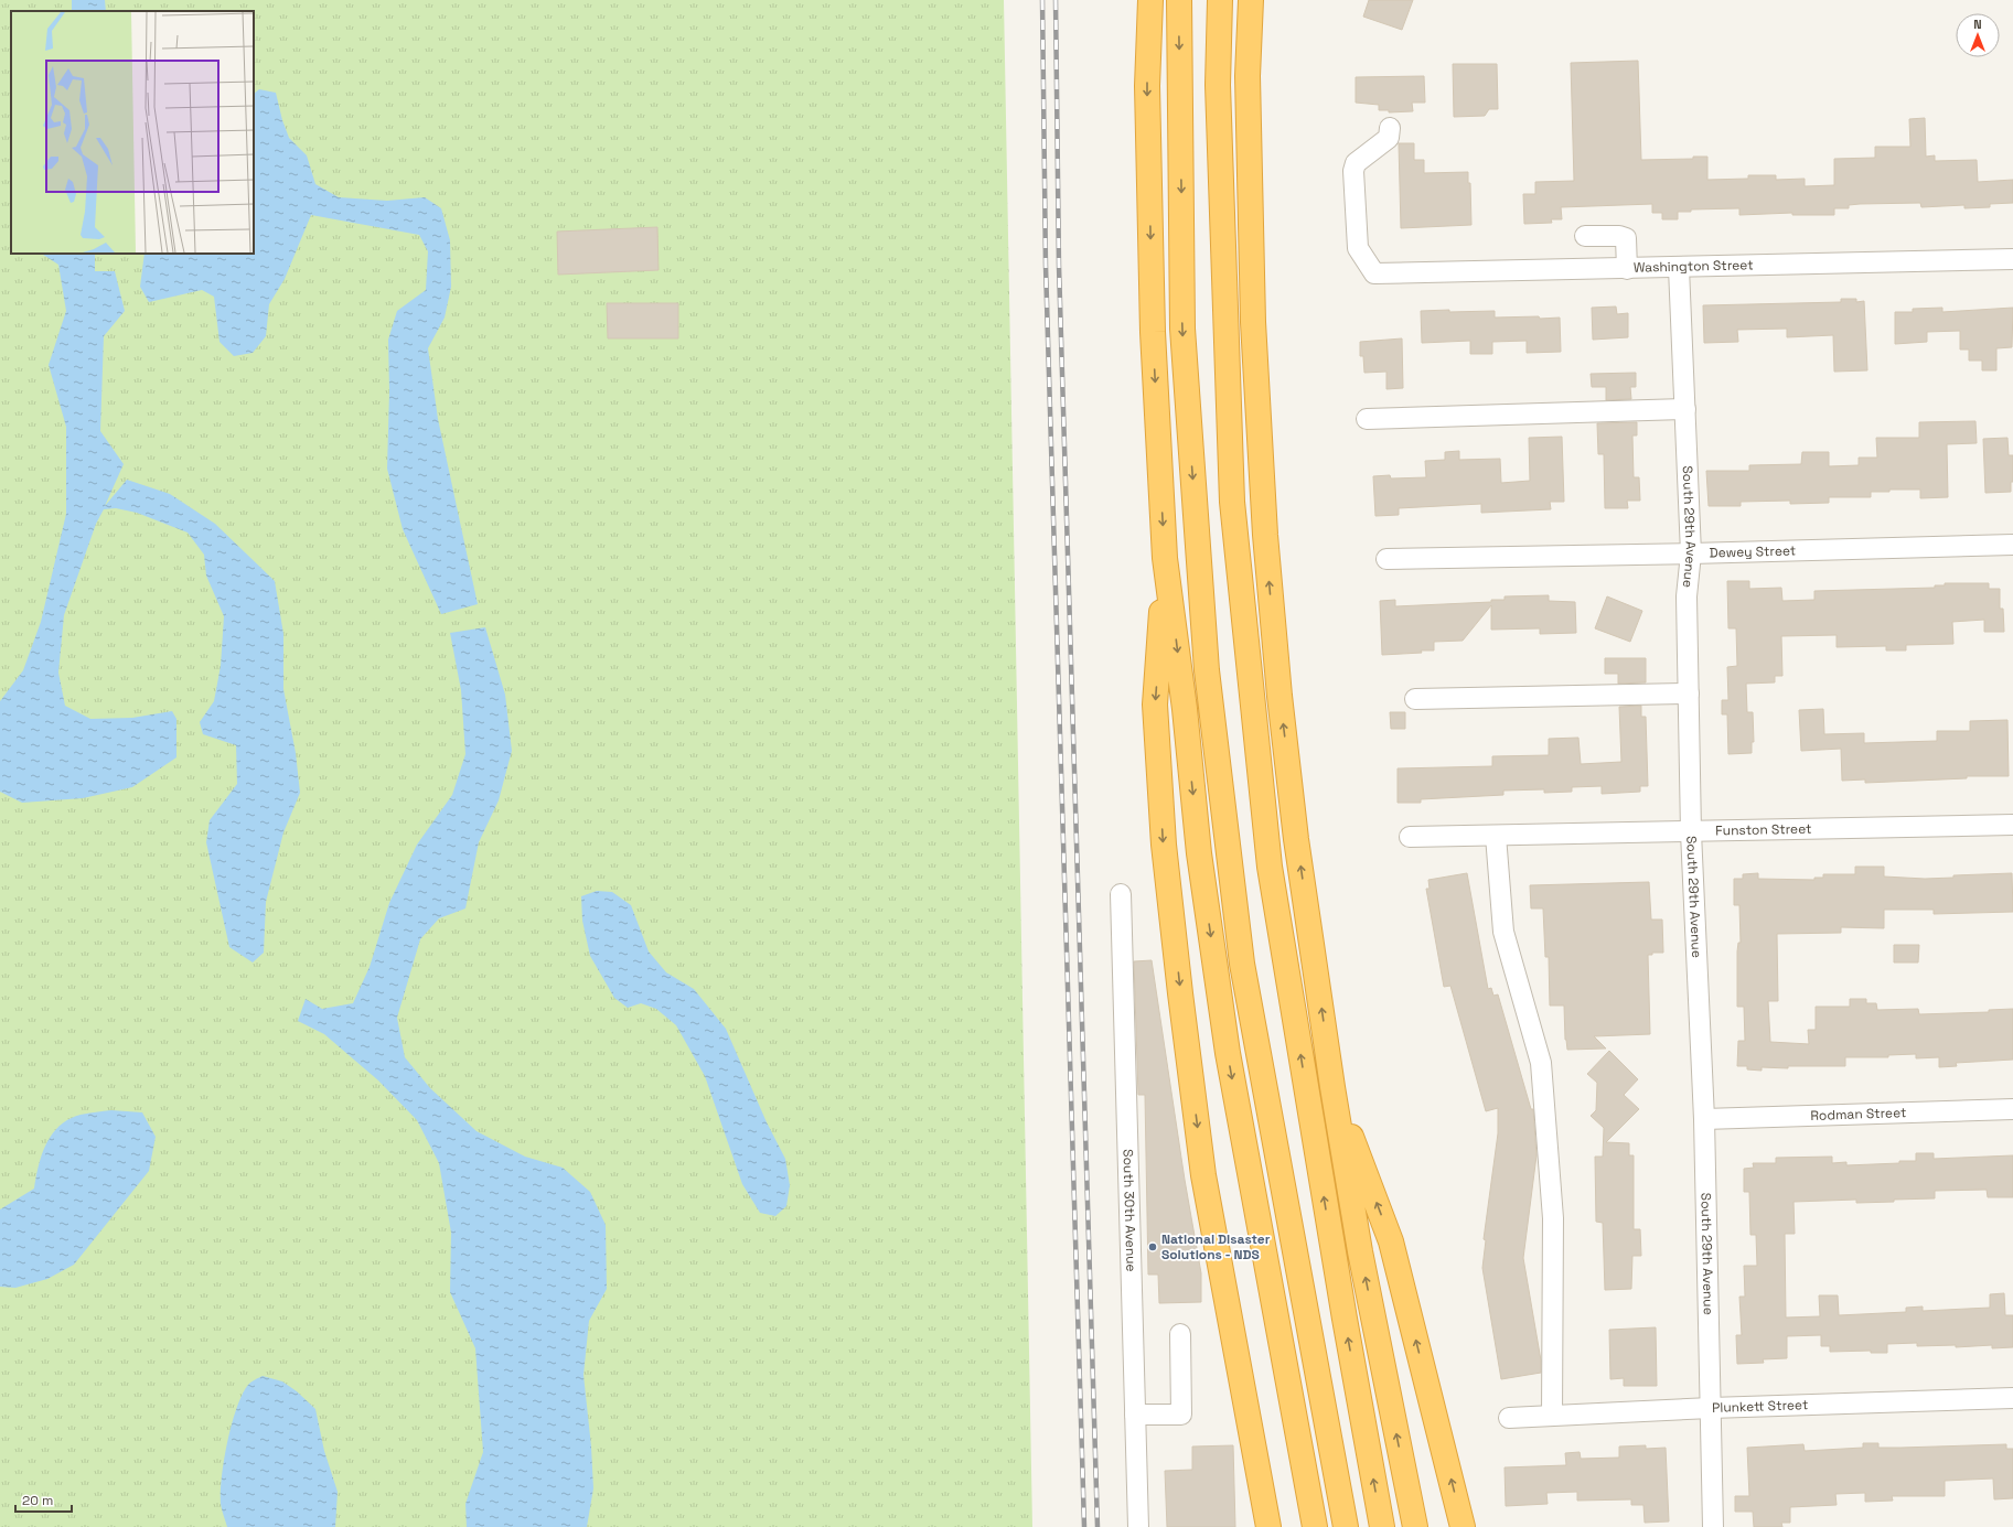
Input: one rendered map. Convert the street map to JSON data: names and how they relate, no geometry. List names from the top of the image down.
{
  "streets": {
    "street": [
      "Washington Street",
      "South 29th Avenue",
      "Dewey Street",
      "Funston Street",
      "Rodman Street",
      "South 30th Avenue",
      "Plunkett Street"
    ]
  },
  "crossings": [
    ["Washington Street", "South 29th Avenue"],
    ["South 29th Avenue", "Dewey Street"],
    ["South 29th Avenue", "Funston Street"],
    ["South 29th Avenue", "Rodman Street"],
    ["South 29th Avenue", "Plunkett Street"]
  ],
  "places": ["National Disaster Solutions - NDS"],
  "scale_bar": "20 m",
  "north": "top"
}
